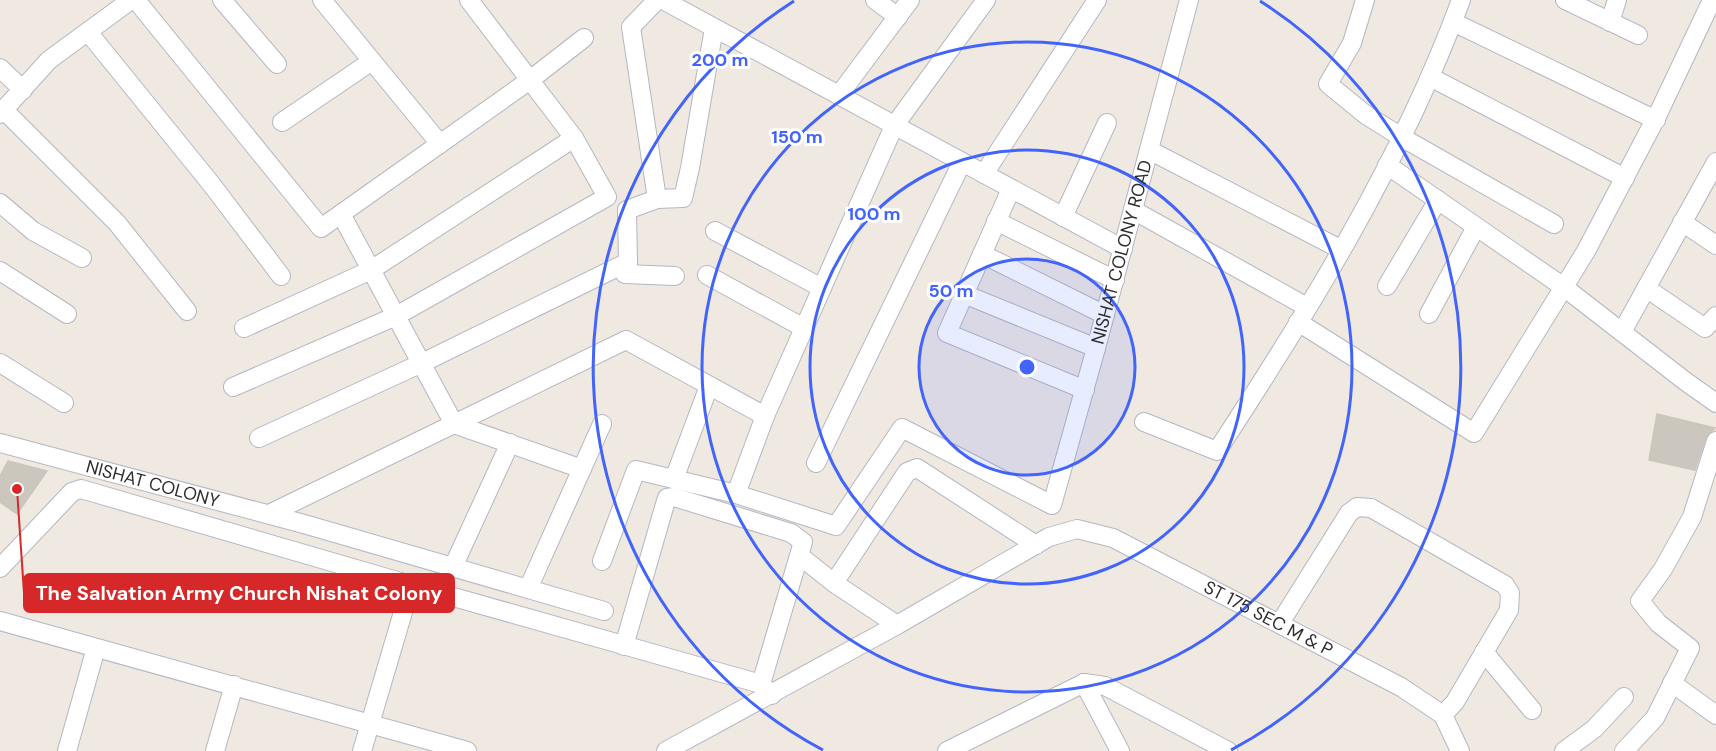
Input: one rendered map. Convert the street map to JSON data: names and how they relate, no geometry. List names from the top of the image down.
{
  "streets": {
    "street": ["NISHAT COLONY ROAD", "NISHAT COLONY", "ST 175 SEC M & P"]
  },
  "places": ["The Salvation Army Church Nishat Colony"],
  "rings": [
    "200 m",
    "150 m",
    "100 m",
    "50 m"
  ]
}
